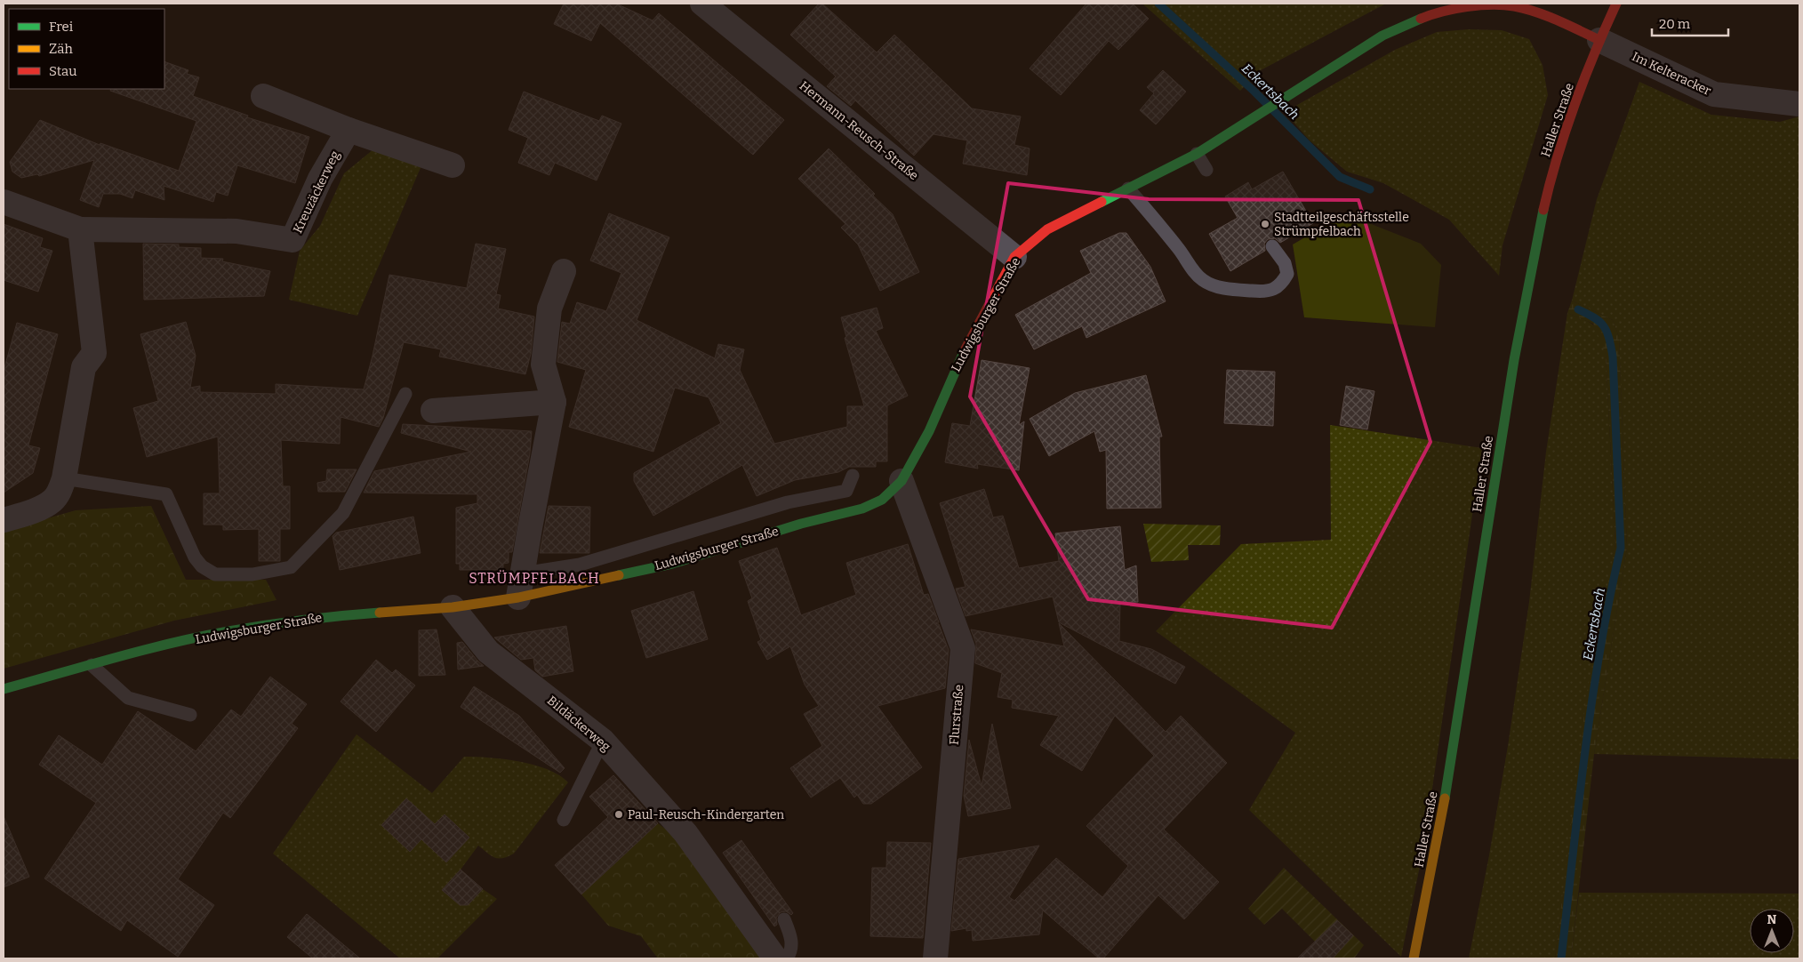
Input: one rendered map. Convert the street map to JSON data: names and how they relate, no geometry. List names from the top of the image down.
{
  "streets": {
    "street": [
      "Im Kelteracker",
      "Haller Straße",
      "Hermann-Reusch-Straße",
      "Kreuzäckerweg",
      "Ludwigsburger Straße",
      "Flurstraße",
      "Bildäckerweg"
    ]
  },
  "crossings": [
    ["Im Kelteracker", "Haller Straße"],
    ["Im Kelteracker", "Ludwigsburger Straße"],
    ["Haller Straße", "Ludwigsburger Straße"],
    ["Hermann-Reusch-Straße", "Ludwigsburger Straße"],
    ["Ludwigsburger Straße", "Flurstraße"],
    ["Ludwigsburger Straße", "Bildäckerweg"]
  ],
  "districts": ["STRÜMPFELBACH"],
  "water": ["Eckertsbach"],
  "places": ["Stadtteilgeschäftsstelle Strümpfelbach", "Paul-Reusch-Kindergarten"],
  "legend": ["Frei", "Zäh", "Stau"],
  "scale_bar": "20 m",
  "north": "top"
}
